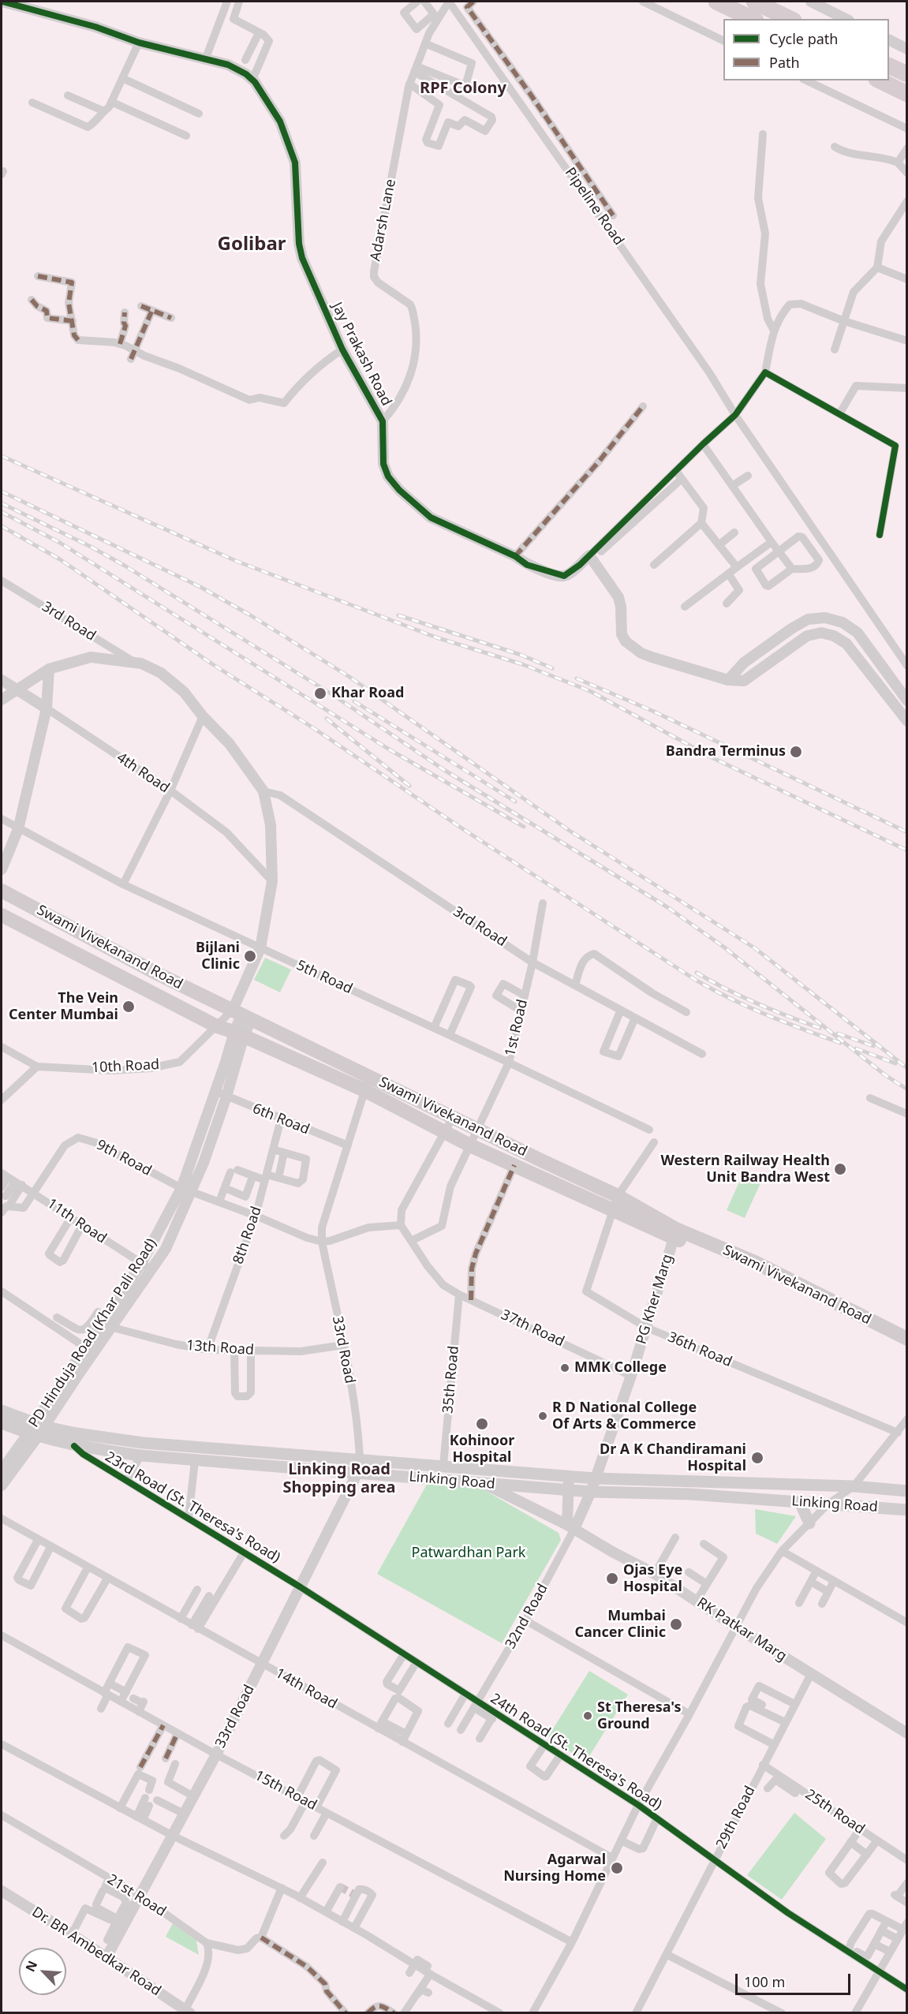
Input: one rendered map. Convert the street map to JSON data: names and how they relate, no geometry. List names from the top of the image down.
{
  "streets": {
    "main road": ["Swami Vivekanand Road", "Linking Road"],
    "street": [
      "Pipeline Road",
      "Adarsh Lane",
      "Jay Prakash Road",
      "3rd Road",
      "4th Road",
      "5th Road",
      "1st Road",
      "10th Road",
      "6th Road",
      "9th Road",
      "11th Road",
      "8th Road",
      "PG Kher Marg",
      "37th Road",
      "PD Hinduja Road (Khar Pali Road)",
      "13th Road",
      "33rd Road",
      "36th Road",
      "35th Road",
      "23rd Road (St. Theresa's Road)",
      "32nd Road",
      "RK Patkar Marg",
      "14th Road",
      "24th Road (St. Theresa's Road)",
      "15th Road",
      "25th Road",
      "29th Road",
      "21st Road",
      "Dr. BR Ambedkar Road"
    ]
  },
  "crossings": [
    ["Pipeline Road", "Adarsh Lane"],
    ["Pipeline Road", "Jay Prakash Road"],
    ["Adarsh Lane", "Jay Prakash Road"],
    ["3rd Road", "1st Road"],
    ["Swami Vivekanand Road", "1st Road"],
    ["Swami Vivekanand Road", "10th Road"],
    ["Swami Vivekanand Road", "PG Kher Marg"],
    ["Swami Vivekanand Road", "PD Hinduja Road (Khar Pali Road)"],
    ["Swami Vivekanand Road", "36th Road"],
    ["5th Road", "1st Road"],
    ["1st Road", "37th Road"],
    ["6th Road", "8th Road"],
    ["6th Road", "PD Hinduja Road (Khar Pali Road)"],
    ["9th Road", "11th Road"],
    ["9th Road", "PD Hinduja Road (Khar Pali Road)"],
    ["11th Road", "PD Hinduja Road (Khar Pali Road)"],
    ["8th Road", "13th Road"],
    ["PG Kher Marg", "37th Road"],
    ["PG Kher Marg", "36th Road"],
    ["PG Kher Marg", "Linking Road"],
    ["PG Kher Marg", "32nd Road"],
    ["PG Kher Marg", "RK Patkar Marg"],
    ["37th Road", "35th Road"],
    ["PD Hinduja Road (Khar Pali Road)", "13th Road"],
    ["PD Hinduja Road (Khar Pali Road)", "Linking Road"],
    ["13th Road", "33rd Road"],
    ["33rd Road", "Linking Road"],
    ["33rd Road", "23rd Road (St. Theresa's Road)"],
    ["33rd Road", "14th Road"],
    ["33rd Road", "24th Road (St. Theresa's Road)"],
    ["33rd Road", "15th Road"],
    ["33rd Road", "21st Road"],
    ["33rd Road", "Dr. BR Ambedkar Road"],
    ["35th Road", "Linking Road"],
    ["Linking Road", "23rd Road (St. Theresa's Road)"],
    ["Linking Road", "RK Patkar Marg"],
    ["23rd Road (St. Theresa's Road)", "24th Road (St. Theresa's Road)"],
    ["32nd Road", "RK Patkar Marg"],
    ["32nd Road", "24th Road (St. Theresa's Road)"],
    ["RK Patkar Marg", "29th Road"],
    ["24th Road (St. Theresa's Road)", "29th Road"],
    ["25th Road", "29th Road"]
  ],
  "districts": ["RPF Colony", "Golibar", "Linking Road Shopping area"],
  "parks": ["Patwardhan Park"],
  "places": [
    "Khar Road",
    "Bandra Terminus",
    "Bijlani Clinic",
    "The Vein Center Mumbai",
    "Western Railway Health Unit Bandra West",
    "MMK College",
    "R D National College Of Arts & Commerce",
    "Kohinoor Hospital",
    "Dr A K Chandiramani Hospital",
    "Ojas Eye Hospital",
    "Mumbai Cancer Clinic",
    "St Theresa's Ground",
    "Agarwal Nursing Home"
  ],
  "legend": ["Cycle path", "Path"],
  "scale_bar": "100 m",
  "north": "top left"
}
